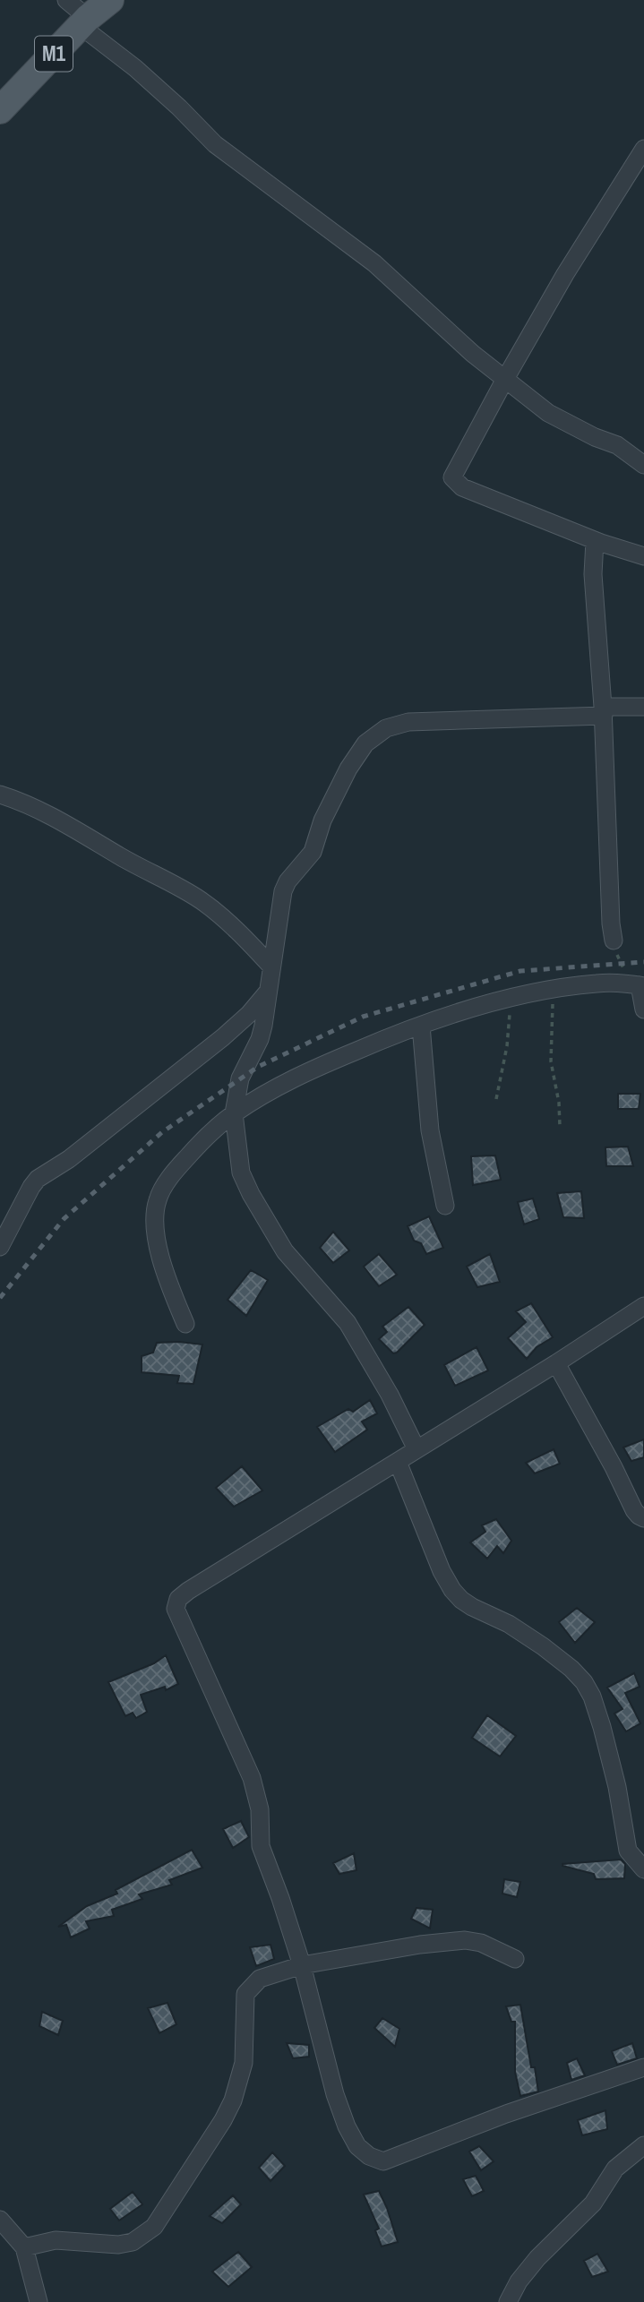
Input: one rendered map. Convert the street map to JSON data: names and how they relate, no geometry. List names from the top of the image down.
{
  "streets": {
    "main road": ["M1"]
  }
}
